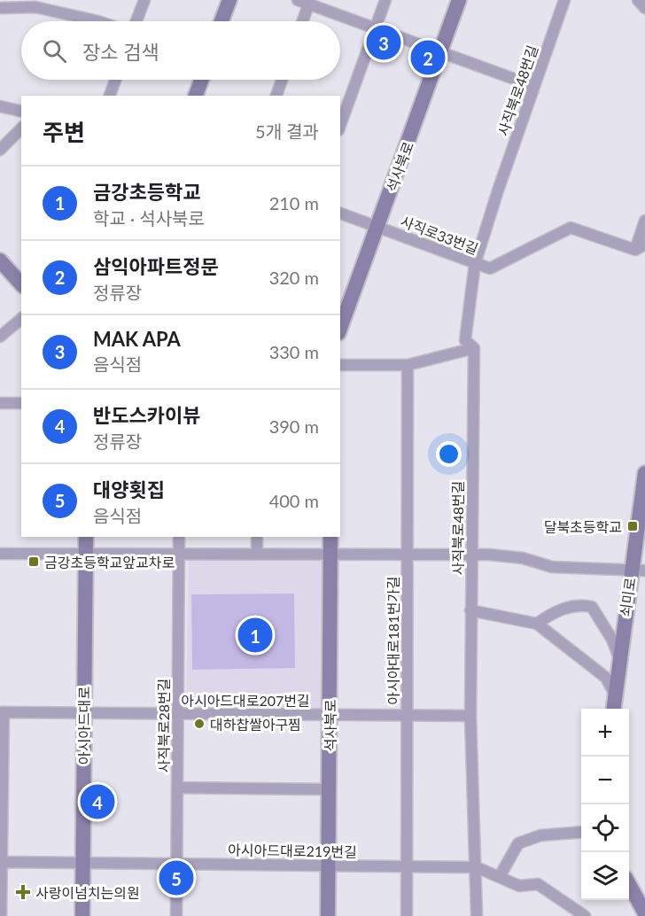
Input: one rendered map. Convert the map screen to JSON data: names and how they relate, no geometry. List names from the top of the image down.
{
  "streets": {
    "main road": ["석사북로", "쇠미로", "아시아드대로"],
    "street": [
      "사직북로48번길",
      "사직로33번길",
      "아시아대로181번가길",
      "아시아드대로207번길",
      "사직북로28번길",
      "아시아드대로219번길"
    ]
  },
  "crossings": [
    ["사직북로48번길", "사직로33번길"],
    ["사직북로48번길", "아시아드대로207번길"],
    ["사직북로48번길", "아시아드대로219번길"],
    ["석사북로", "사직로33번길"],
    ["석사북로", "아시아드대로207번길"],
    ["석사북로", "아시아드대로219번길"],
    ["아시아대로181번가길", "아시아드대로207번길"],
    ["아시아대로181번가길", "아시아드대로219번길"],
    ["아시아드대로207번길", "아시아드대로"],
    ["아시아드대로207번길", "사직북로28번길"],
    ["아시아드대로", "아시아드대로219번길"],
    ["사직북로28번길", "아시아드대로219번길"]
  ],
  "places": {
    "transit": ["달북초등학교", "금강초등학교앞교차로"],
    "other": ["대하찹쌀아구찜"],
    "health": ["사랑이넘치는의원"]
  },
  "page": {
    "search": "장소 검색",
    "pins": [
      "3",
      "2",
      "1",
      "4",
      "5"
    ],
    "heading": ["주변", "5개 결과"],
    "list": [
      {
        "mark": "1",
        "name": "금강초등학교",
        "note": "학교 · 석사북로",
        "value": "210 m"
      },
      {
        "mark": "2",
        "name": "삼익아파트정문",
        "note": "정류장",
        "value": "320 m"
      },
      {
        "mark": "3",
        "name": "MAK APA",
        "note": "음식점",
        "value": "330 m"
      },
      {
        "mark": "4",
        "name": "반도스카이뷰",
        "note": "정류장",
        "value": "390 m"
      },
      {
        "mark": "5",
        "name": "대양횟집",
        "note": "음식점",
        "value": "400 m"
      }
    ],
    "map_buttons": ["+", "−"]
  }
}
